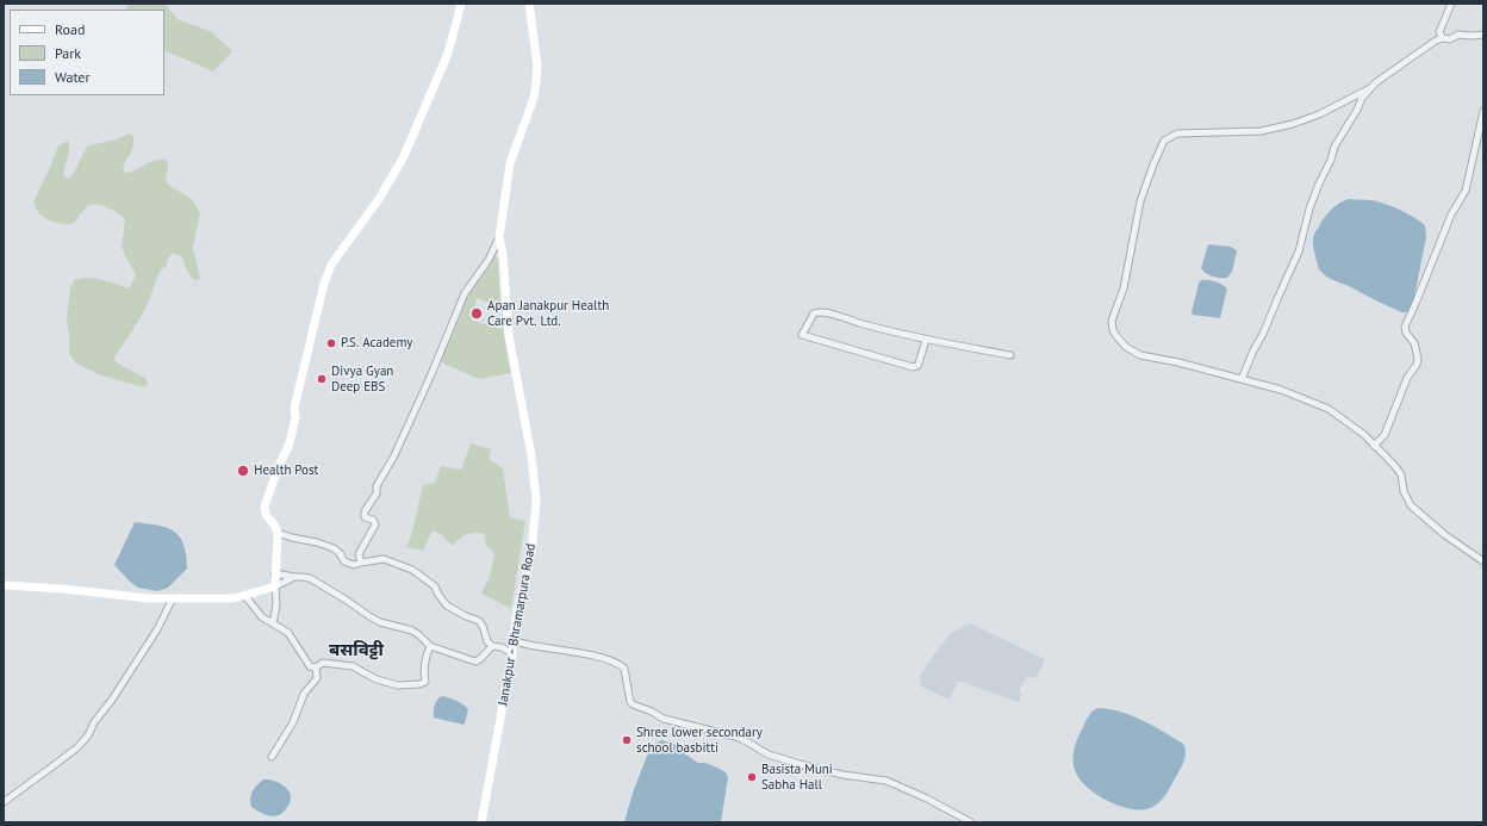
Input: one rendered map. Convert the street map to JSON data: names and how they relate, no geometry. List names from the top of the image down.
{
  "streets": {
    "street": ["Janakpur - Bhramarpura Road"]
  },
  "districts": ["बसविट्टी"],
  "places": [
    "Apan Janakpur Health Care Pvt. Ltd.",
    "P.S. Academy",
    "Divya Gyan Deep EBS",
    "Health Post",
    "Shree lower secondary school basbitti",
    "Basista Muni Sabha Hall"
  ],
  "legend": ["Road", "Park", "Water"]
}
